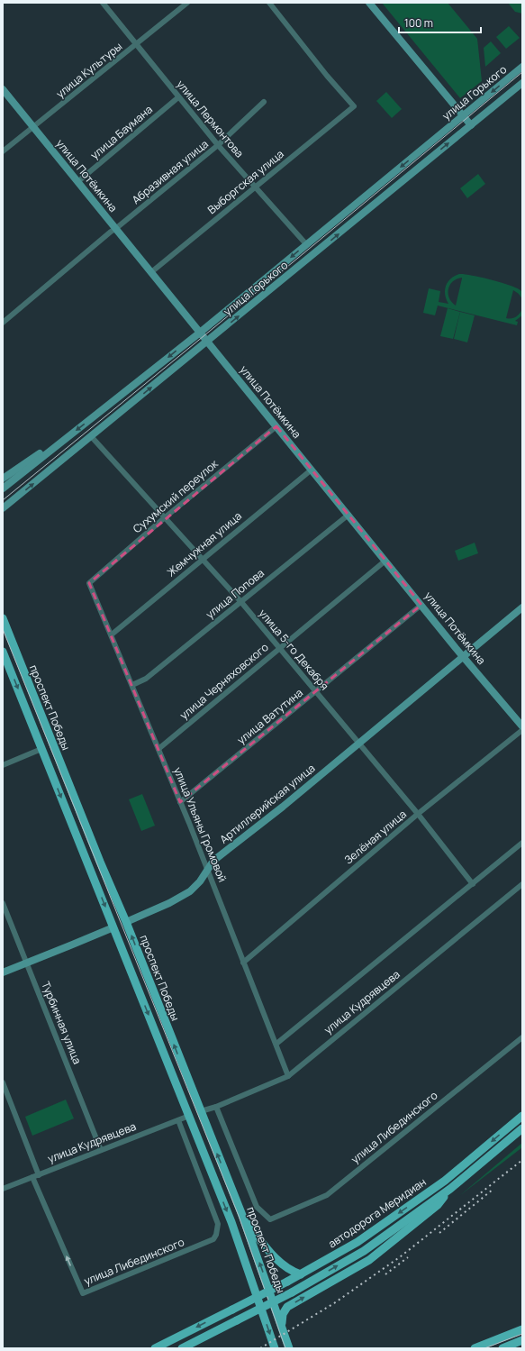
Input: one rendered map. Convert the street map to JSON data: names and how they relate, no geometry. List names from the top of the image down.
{
  "streets": {
    "main road": ["проспект Победы", "Артиллерийская улица", "автодорога Меридиан"],
    "street": [
      "улица Культуры",
      "улица Горького",
      "улица Лермонтова",
      "улица Баумана",
      "Абразивная улица",
      "улица Потёмкина",
      "Выборгская улица",
      "Сухумский переулок",
      "Жемчужная улица",
      "улица Попова",
      "улица 5-го Декабря",
      "улица Черняховского",
      "улица Ватутина",
      "улица Ульяны Громовой",
      "Зелёная улица",
      "улица Кудрявцева",
      "Турбинная улица",
      "улица Либединского"
    ]
  },
  "crossings": [
    ["улица Культуры", "улица Лермонтова"],
    ["улица Культуры", "улица Потёмкина"],
    ["улица Горького", "улица Лермонтова"],
    ["улица Горького", "улица Потёмкина"],
    ["улица Горького", "улица 5-го Декабря"],
    ["улица Лермонтова", "улица Баумана"],
    ["улица Лермонтова", "Абразивная улица"],
    ["улица Лермонтова", "Выборгская улица"],
    ["улица Баумана", "улица Потёмкина"],
    ["Абразивная улица", "улица Потёмкина"],
    ["улица Потёмкина", "Выборгская улица"],
    ["улица Потёмкина", "Сухумский переулок"],
    ["улица Потёмкина", "Жемчужная улица"],
    ["улица Потёмкина", "улица Попова"],
    ["улица Потёмкина", "улица Черняховского"],
    ["улица Потёмкина", "улица Ватутина"],
    ["улица Потёмкина", "Артиллерийская улица"],
    ["Сухумский переулок", "улица 5-го Декабря"],
    ["Сухумский переулок", "улица Ульяны Громовой"],
    ["Жемчужная улица", "улица 5-го Декабря"],
    ["Жемчужная улица", "улица Ульяны Громовой"],
    ["улица Попова", "улица 5-го Декабря"],
    ["улица Попова", "улица Ульяны Громовой"],
    ["улица 5-го Декабря", "улица Черняховского"],
    ["улица 5-го Декабря", "улица Ватутина"],
    ["улица 5-го Декабря", "Артиллерийская улица"],
    ["улица 5-го Декабря", "Зелёная улица"],
    ["улица 5-го Декабря", "улица Кудрявцева"],
    ["улица Черняховского", "улица Ульяны Громовой"],
    ["проспект Победы", "Артиллерийская улица"],
    ["проспект Победы", "улица Кудрявцева"],
    ["улица Ватутина", "улица Ульяны Громовой"],
    ["Артиллерийская улица", "улица Ульяны Громовой"],
    ["Артиллерийская улица", "Турбинная улица"],
    ["улица Ульяны Громовой", "Зелёная улица"],
    ["улица Ульяны Громовой", "улица Кудрявцева"],
    ["улица Кудрявцева", "Турбинная улица"],
    ["улица Кудрявцева", "улица Либединского"]
  ],
  "scale_bar": "100 m"
}
